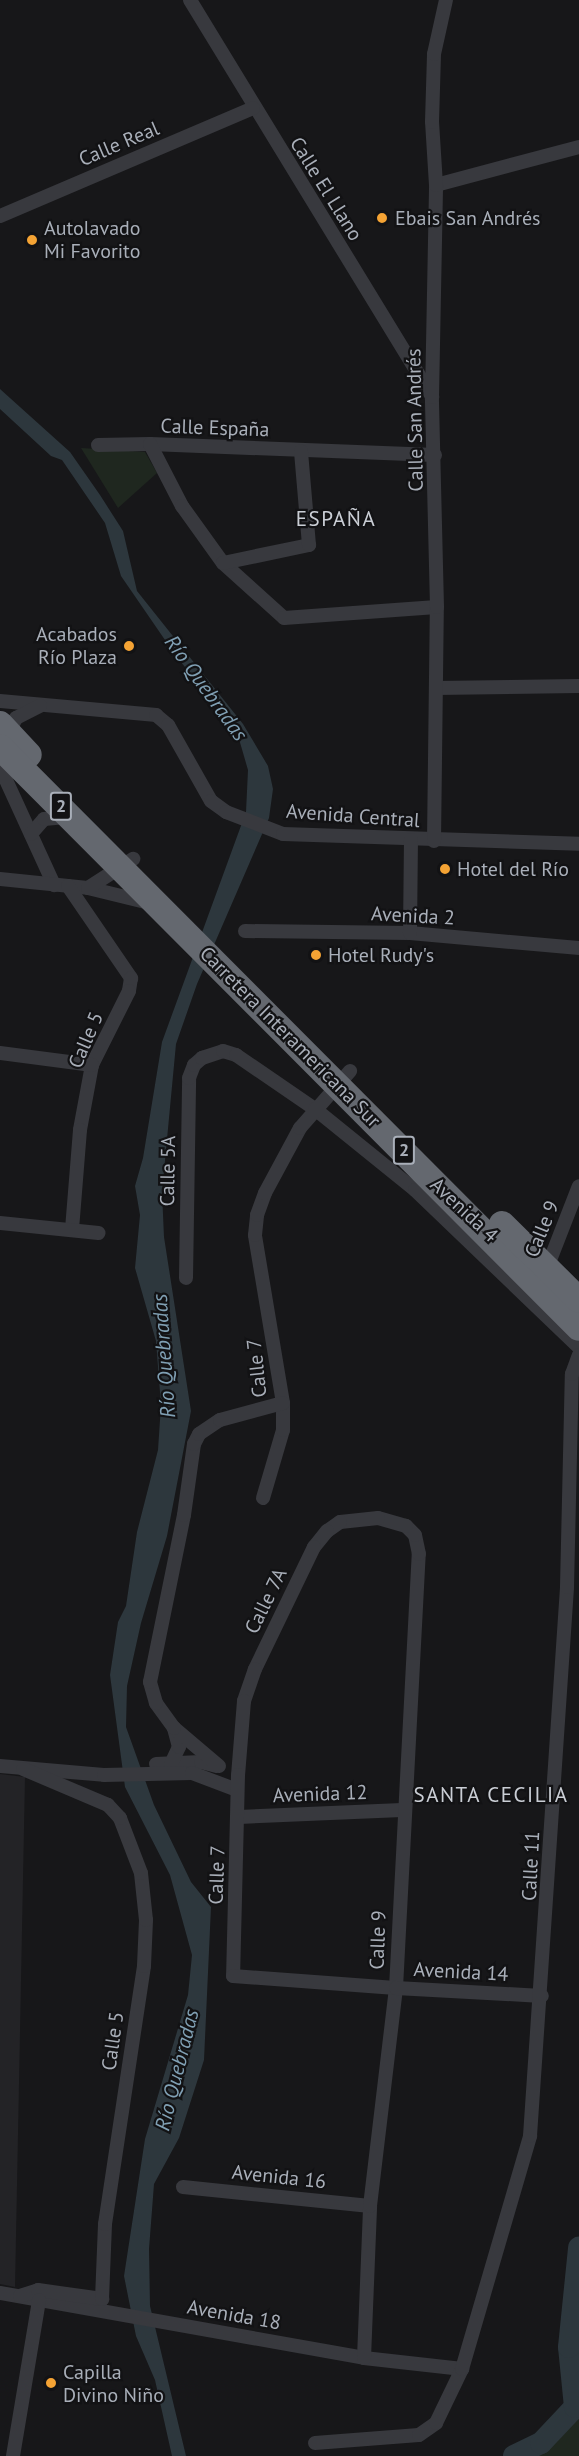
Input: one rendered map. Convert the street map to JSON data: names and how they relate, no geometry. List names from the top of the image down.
{
  "streets": {
    "highway": ["2", "Carretera Interamericana Sur"],
    "street": [
      "Calle Real",
      "Calle El Llano",
      "Calle San Andrés",
      "Calle España",
      "Avenida Central",
      "Avenida 2",
      "Calle 5",
      "Calle 5A",
      "Avenida 4",
      "Calle 9",
      "Calle 7",
      "Calle 7A",
      "Avenida 12",
      "Calle 11",
      "Avenida 14",
      "Avenida 16",
      "Avenida 18"
    ]
  },
  "crossings": [
    ["Calle Real", "Calle El Llano"],
    ["Calle El Llano", "Calle San Andrés"],
    ["Calle San Andrés", "Calle España"],
    ["Calle San Andrés", "Avenida Central"],
    ["Carretera Interamericana Sur", "Calle 9"],
    ["Carretera Interamericana Sur", "Calle 7"],
    ["Calle 5", "Avenida 18"],
    ["Calle 5A", "Avenida 4"],
    ["Avenida 4", "Calle 7"],
    ["Calle 9", "Calle 7A"],
    ["Calle 9", "Avenida 12"],
    ["Calle 9", "Avenida 14"],
    ["Calle 9", "Avenida 16"],
    ["Calle 9", "Avenida 18"],
    ["Calle 7", "Calle 7A"],
    ["Calle 7", "Avenida 12"],
    ["Calle 7", "Avenida 14"],
    ["Calle 11", "Avenida 14"],
    ["Calle 11", "Avenida 18"]
  ],
  "districts": ["ESPAÑA", "SANTA CECILIA"],
  "water": ["Río Quebradas"],
  "places": [
    "Ebais San Andrés",
    "Autolavado Mi Favorito",
    "Acabados Río Plaza",
    "Hotel del Río",
    "Hotel Rudy's",
    "Capilla Divino Niño"
  ]
}
